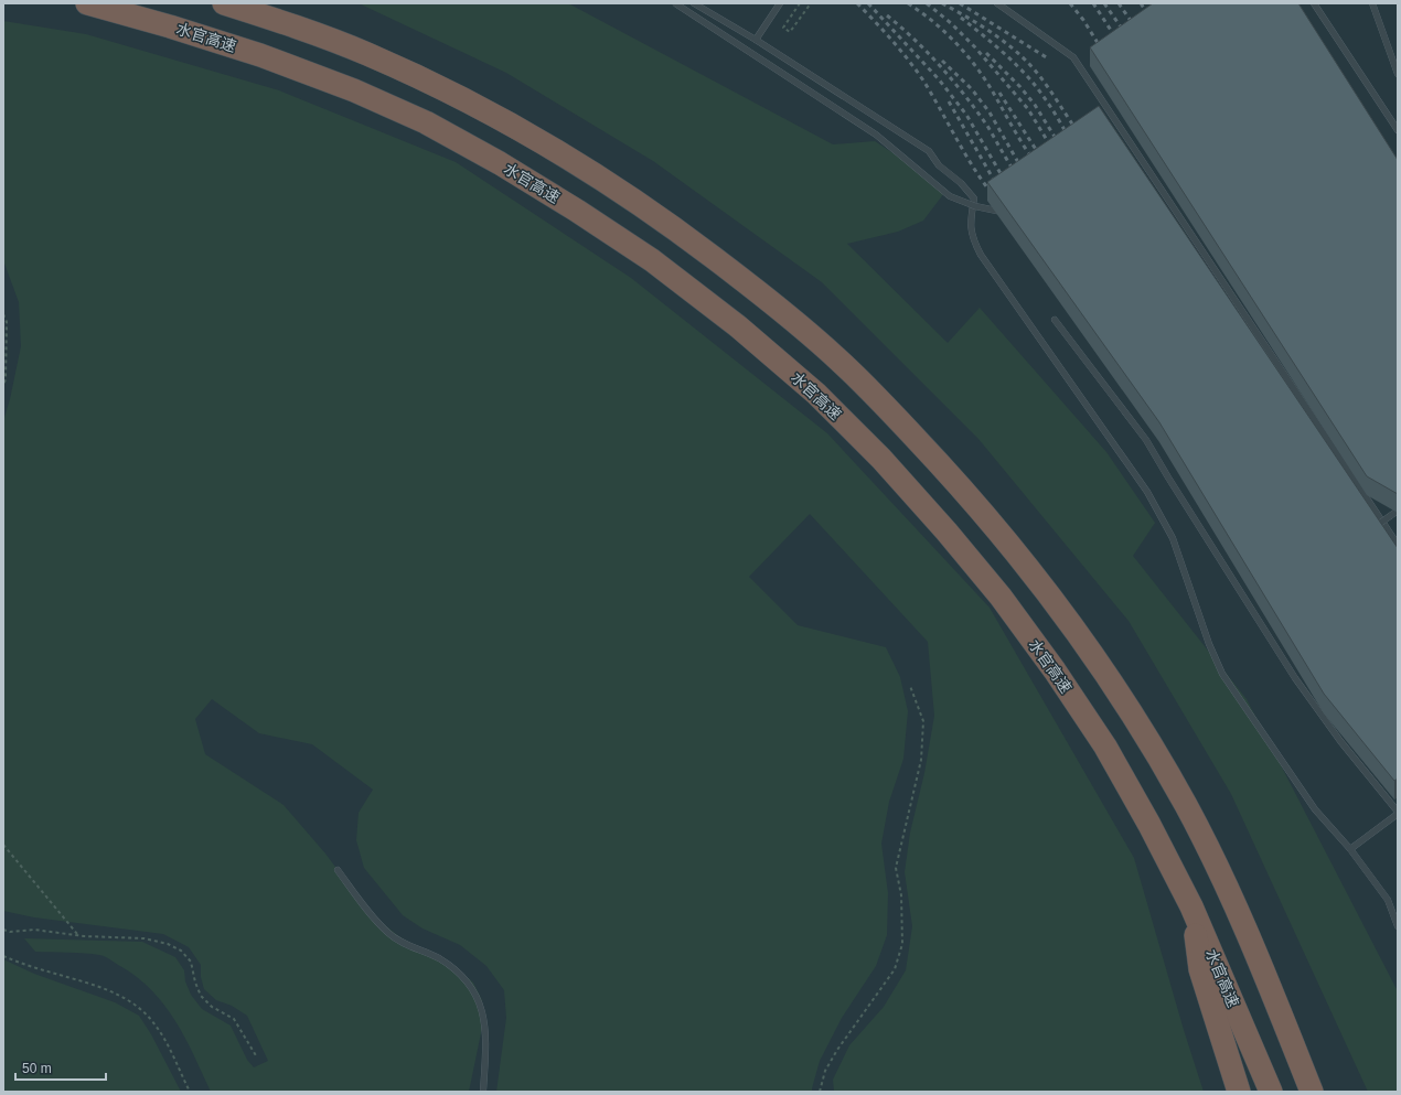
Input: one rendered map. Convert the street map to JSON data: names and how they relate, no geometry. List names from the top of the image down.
{
  "streets": {
    "highway": ["水官高速"]
  },
  "scale_bar": "50 m"
}
